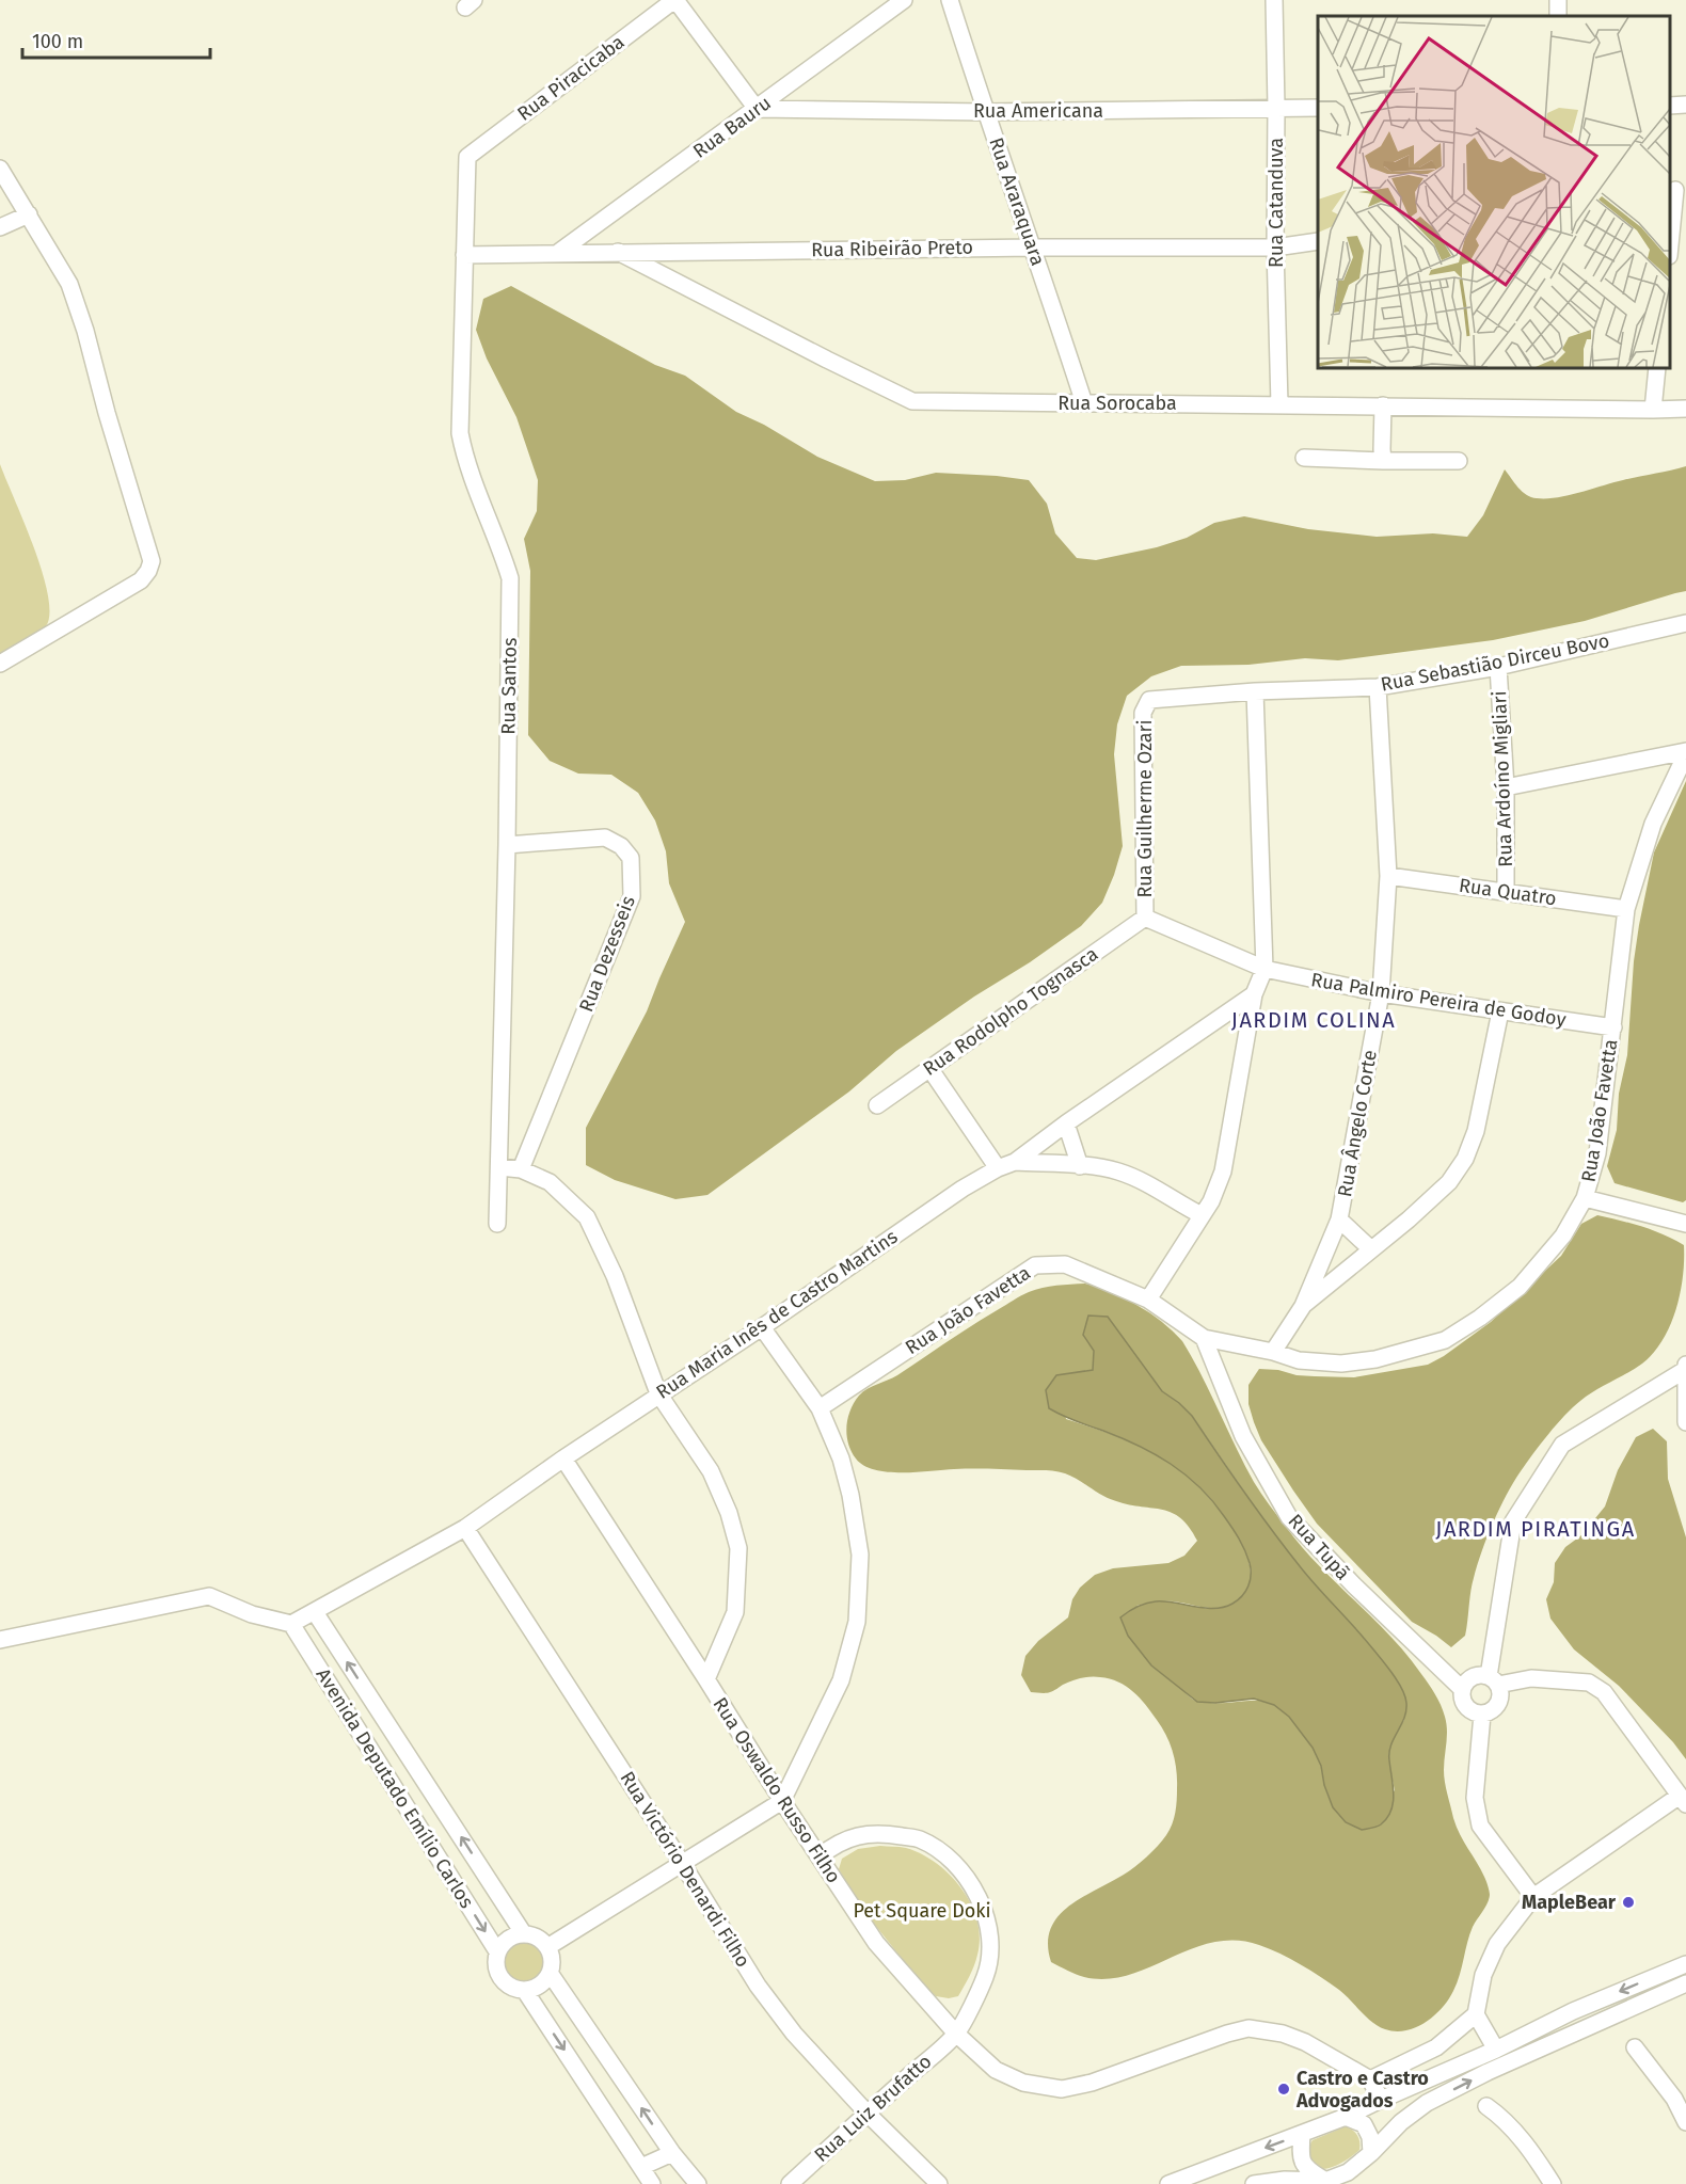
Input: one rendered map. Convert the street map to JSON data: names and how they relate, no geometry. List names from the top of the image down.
{
  "streets": {
    "street": [
      "Rua Piracicaba",
      "Rua Americana",
      "Rua Bauru",
      "Rua Araraquara",
      "Rua Catanduva",
      "Rua Ribeirão Preto",
      "Rua Sorocaba",
      "Rua Sebastião Dirceu Bovo",
      "Rua Santos",
      "Rua Ardoíno Migliari",
      "Rua Guilherme Ozari",
      "Rua Quatro",
      "Rua Dezesseis",
      "Rua Palmiro Pereira de Godoy",
      "Rua Rodolpho Tognasca",
      "Rua João Favetta",
      "Rua Ângelo Corte",
      "Rua Maria Inês de Castro Martins",
      "Rua Tupã",
      "Avenida Deputado Emílio Carlos",
      "Rua Oswaldo Russo Filho",
      "Rua Victório Denardi Filho",
      "Rua Luiz Brufatto"
    ]
  },
  "crossings": [
    ["Rua Piracicaba", "Rua Santos"],
    ["Rua Americana", "Rua Bauru"],
    ["Rua Americana", "Rua Araraquara"],
    ["Rua Americana", "Rua Catanduva"],
    ["Rua Bauru", "Rua Ribeirão Preto"],
    ["Rua Araraquara", "Rua Ribeirão Preto"],
    ["Rua Araraquara", "Rua Sorocaba"],
    ["Rua Catanduva", "Rua Ribeirão Preto"],
    ["Rua Catanduva", "Rua Sorocaba"],
    ["Rua Ribeirão Preto", "Rua Sorocaba"],
    ["Rua Ribeirão Preto", "Rua Santos"],
    ["Rua Sebastião Dirceu Bovo", "Rua Ardoíno Migliari"],
    ["Rua Sebastião Dirceu Bovo", "Rua Guilherme Ozari"],
    ["Rua Sebastião Dirceu Bovo", "Rua Ângelo Corte"],
    ["Rua Santos", "Rua Dezesseis"],
    ["Rua Ardoíno Migliari", "Rua Quatro"],
    ["Rua Guilherme Ozari", "Rua Rodolpho Tognasca"],
    ["Rua Quatro", "Rua João Favetta"],
    ["Rua Quatro", "Rua Ângelo Corte"],
    ["Rua Palmiro Pereira de Godoy", "Rua João Favetta"],
    ["Rua Palmiro Pereira de Godoy", "Rua Ângelo Corte"],
    ["Rua João Favetta", "Rua Ângelo Corte"],
    ["Rua João Favetta", "Rua Tupã"],
    ["Rua Maria Inês de Castro Martins", "Avenida Deputado Emílio Carlos"],
    ["Rua Maria Inês de Castro Martins", "Rua Oswaldo Russo Filho"],
    ["Rua Maria Inês de Castro Martins", "Rua Victório Denardi Filho"],
    ["Rua Oswaldo Russo Filho", "Rua Luiz Brufatto"],
    ["Rua Victório Denardi Filho", "Rua Luiz Brufatto"]
  ],
  "districts": ["JARDIM COLINA", "JARDIM PIRATINGA"],
  "parks": ["Pet Square Doki"],
  "places": ["MapleBear", "Castro e Castro Advogados"],
  "scale_bar": "100 m"
}
